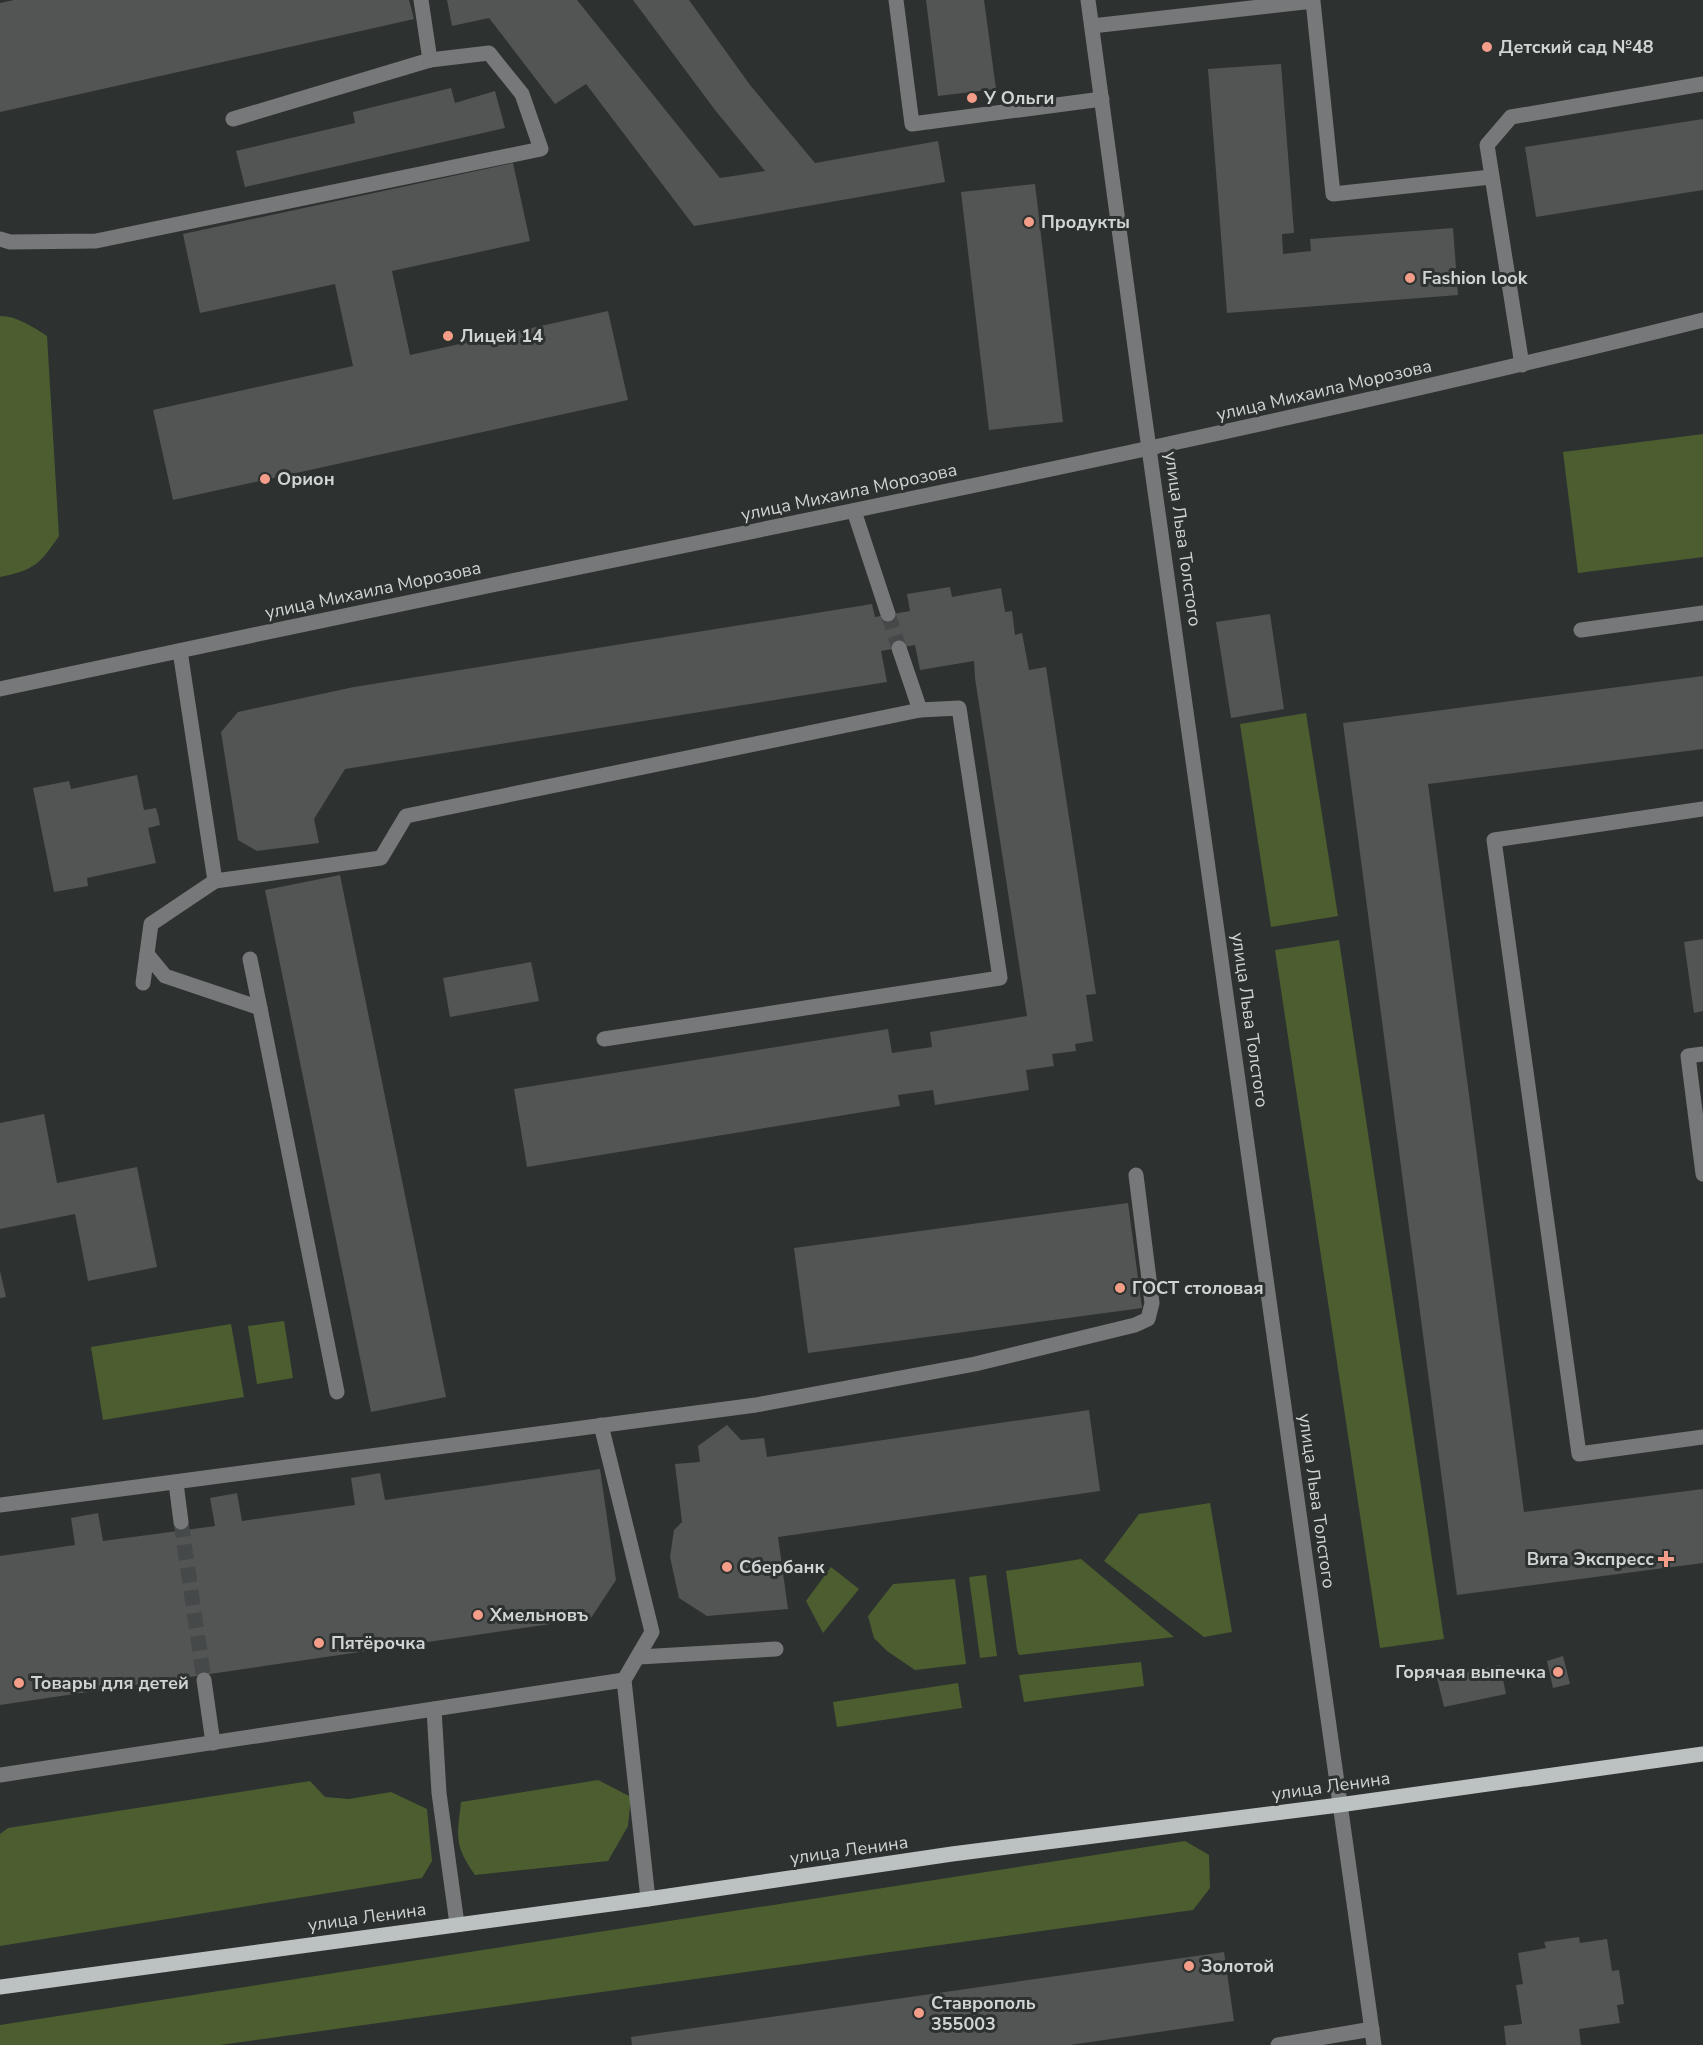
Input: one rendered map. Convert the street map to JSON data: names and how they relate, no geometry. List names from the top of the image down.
{
  "streets": {
    "main road": ["улица Ленина"],
    "street": ["улица Михаила Морозова", "улица Льва Толстого"]
  },
  "crossings": [
    ["улица Михаила Морозова", "улица Льва Толстого"],
    ["улица Льва Толстого", "улица Ленина"]
  ],
  "places": {
    "other": [
      "Детский сад №48",
      "У Ольги",
      "Продукты",
      "Fashion look",
      "Лицей 14",
      "Орион",
      "ГОСТ столовая",
      "Сбербанк",
      "Хмельновъ",
      "Пятёрочка",
      "Горячая выпечка",
      "Товары для детей",
      "Золотой",
      "Ставрополь 355003"
    ],
    "health": ["Вита Экспресс"]
  }
}
